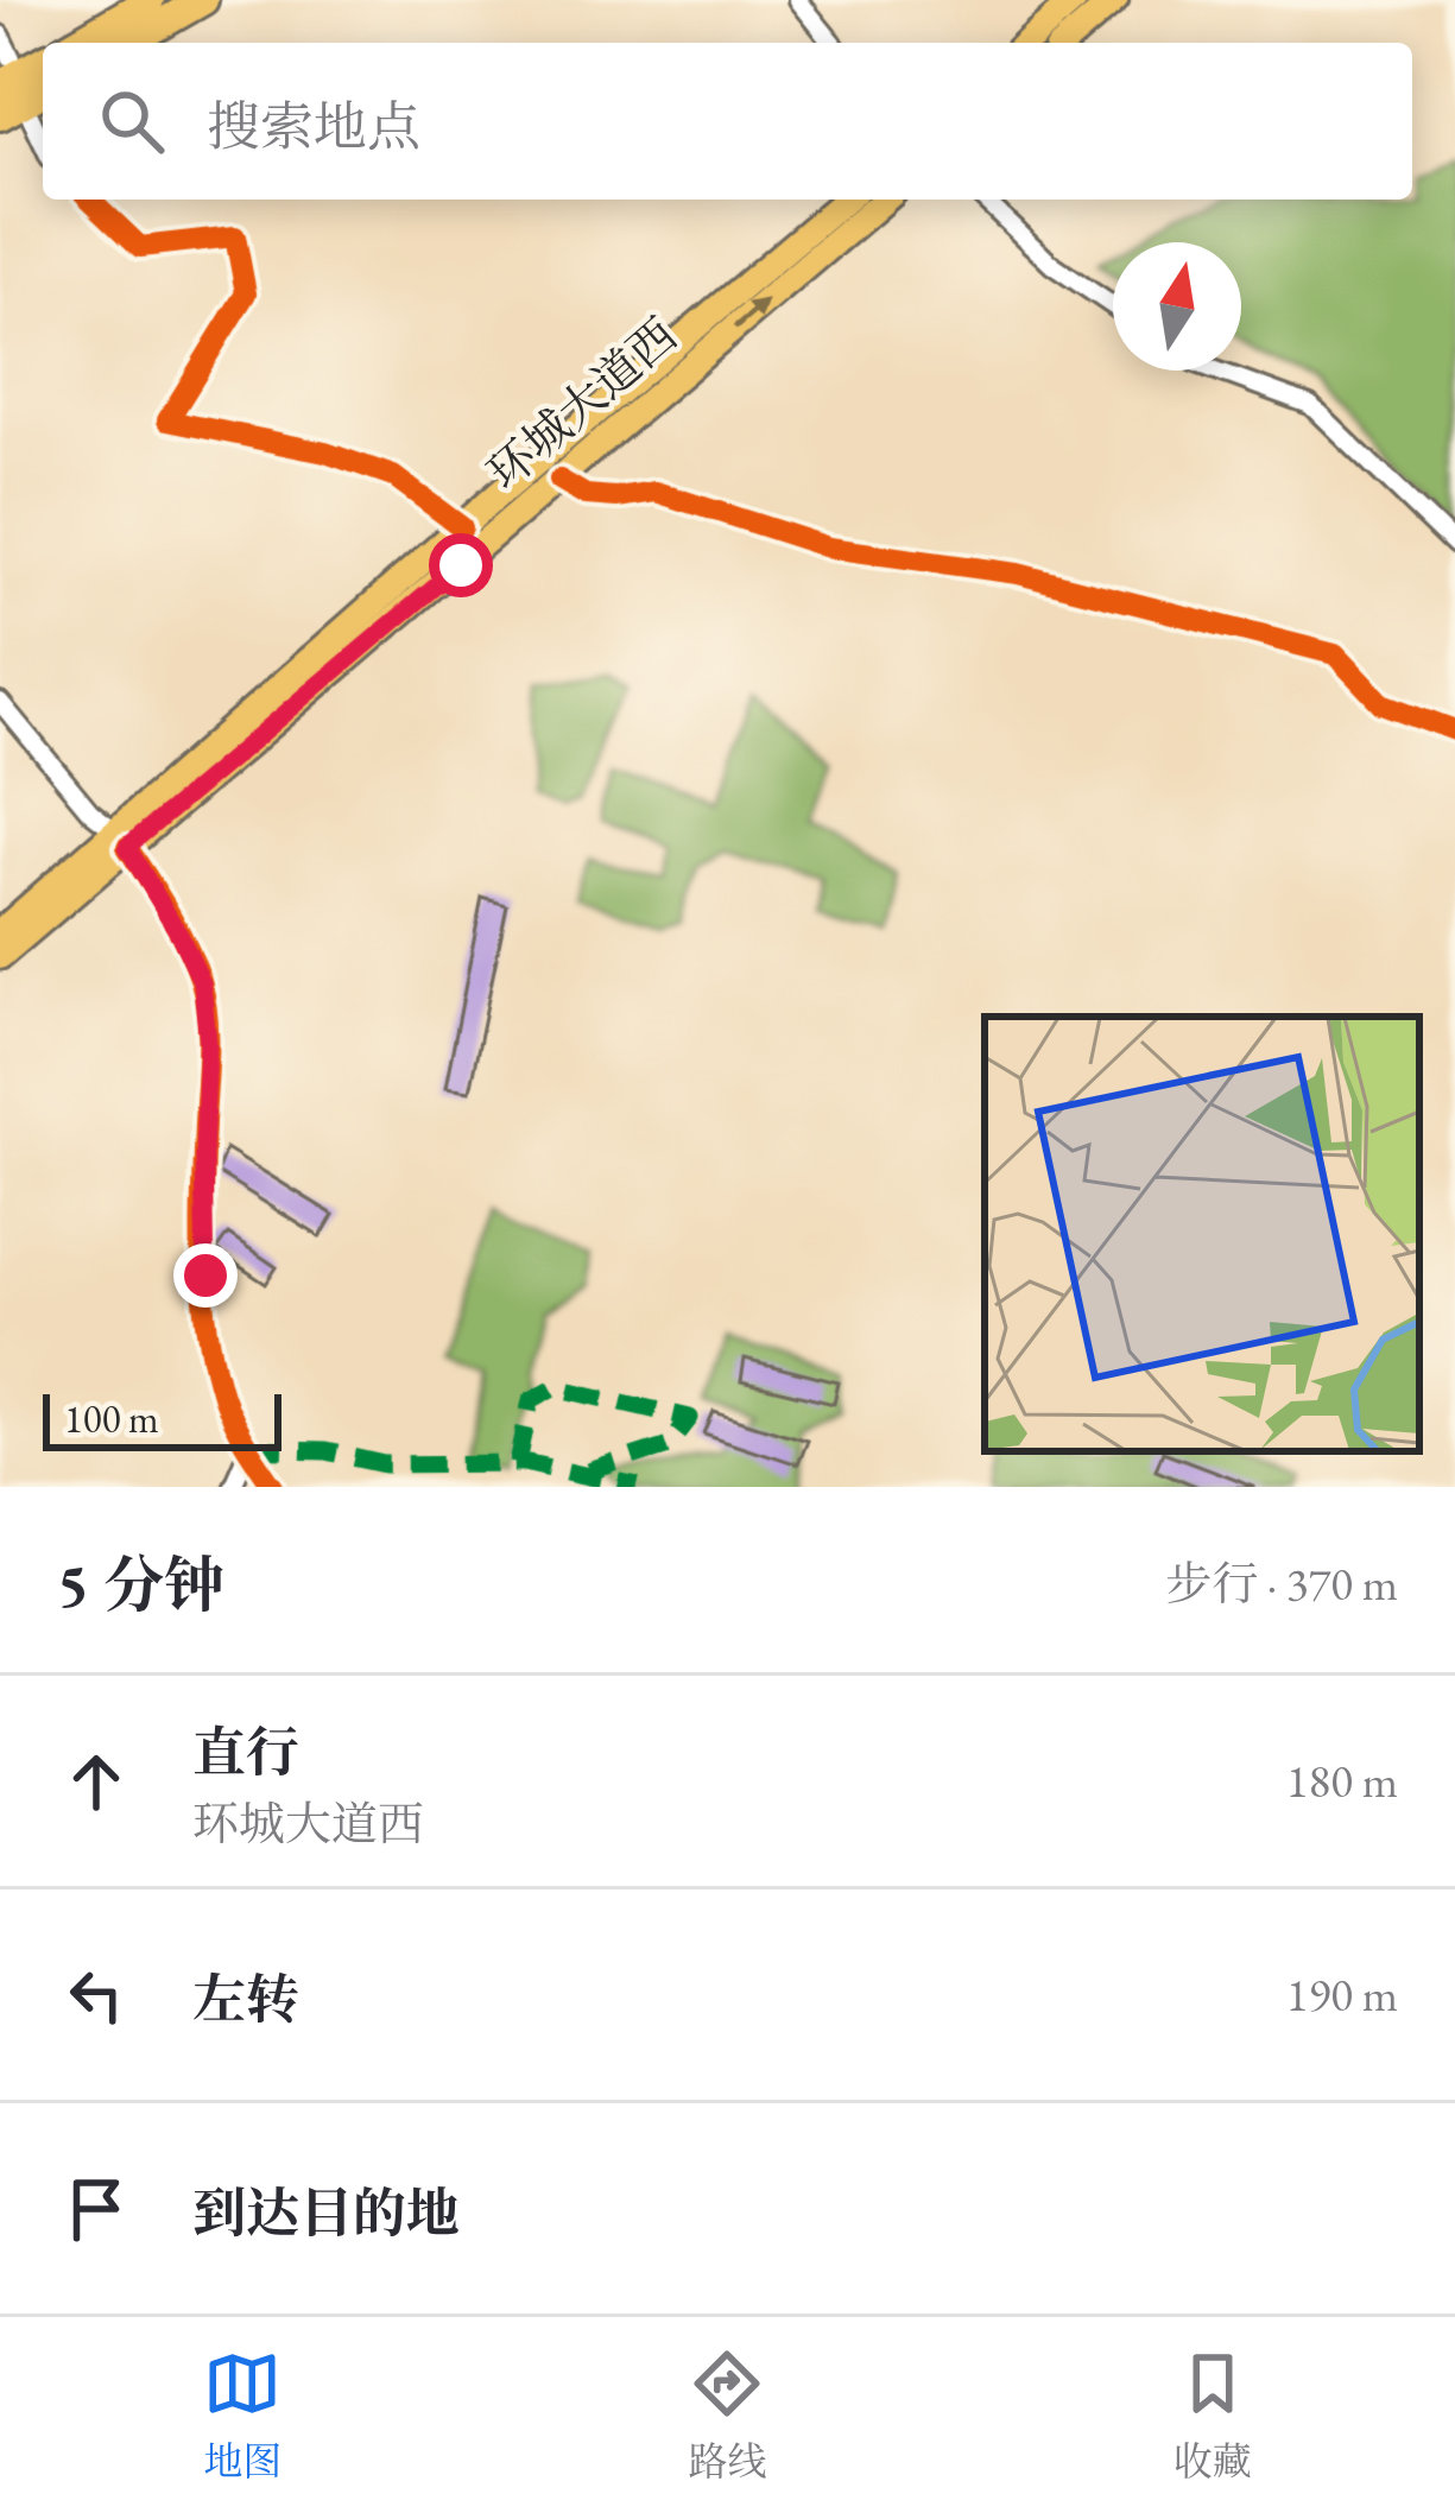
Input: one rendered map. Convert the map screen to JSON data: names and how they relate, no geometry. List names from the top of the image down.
{
  "streets": {
    "main road": ["环城大道西"]
  },
  "scale_bar": "100 m",
  "north": "top",
  "page": {
    "search": "搜索地点",
    "scale": "100 m",
    "heading": ["5 分钟", "步行 · 370 m"],
    "list": [
      ["直行", "环城大道西", "180 m"],
      ["左转", "190 m"],
      "到达目的地"
    ],
    "nav": ["地图", "路线", "收藏"]
  }
}
